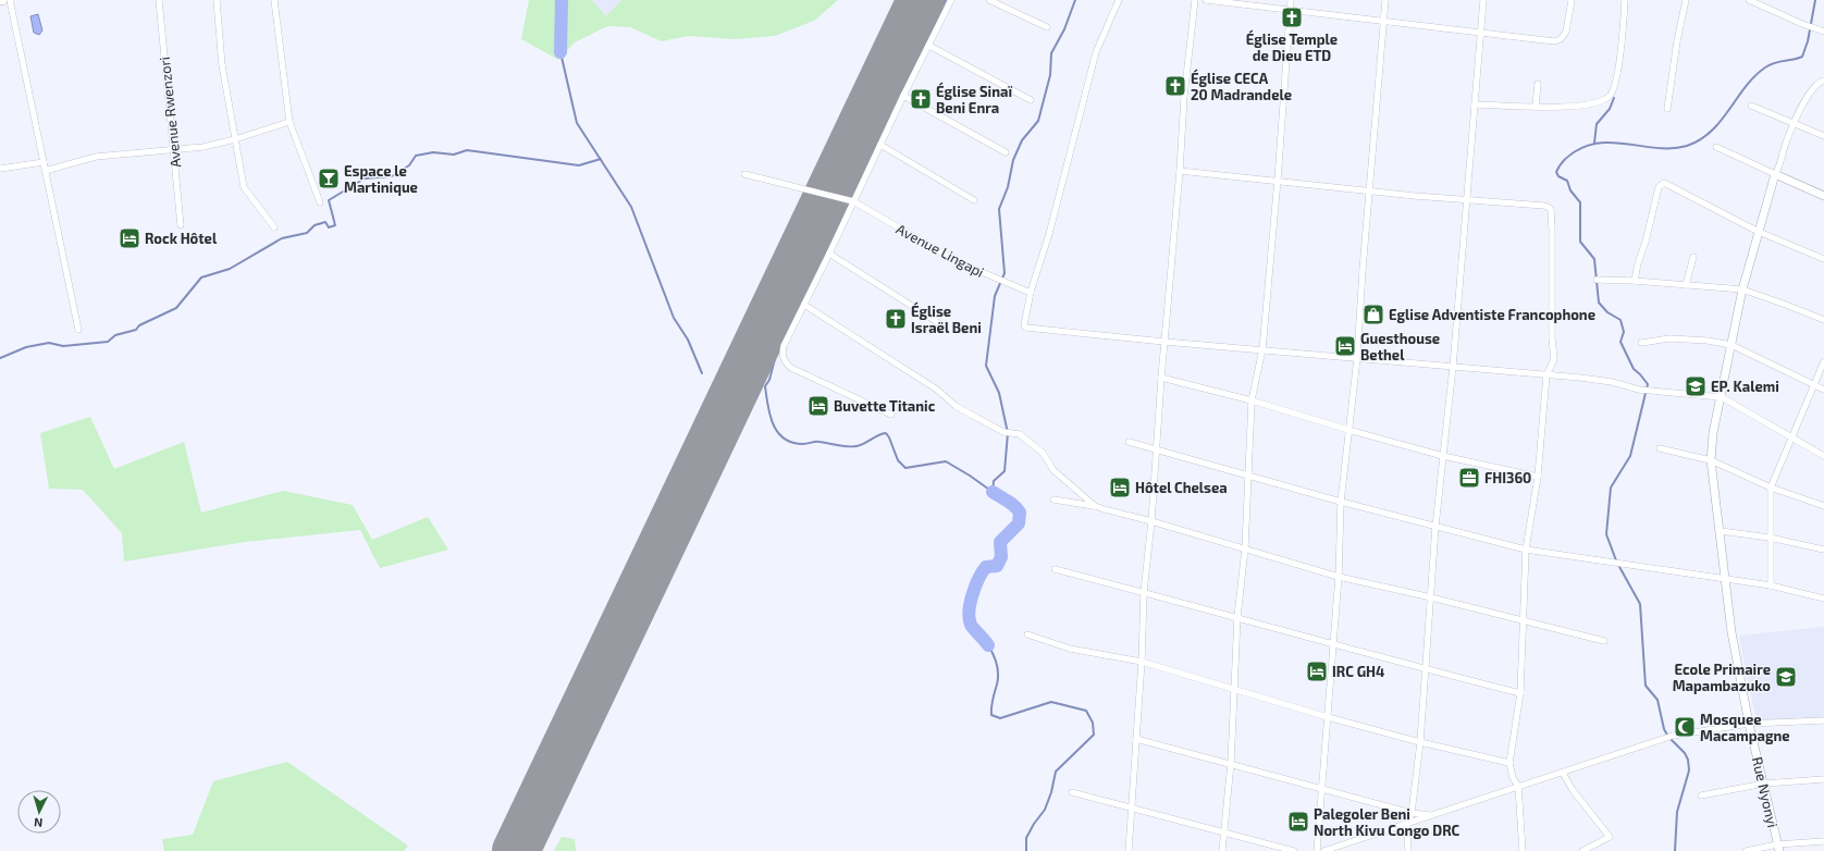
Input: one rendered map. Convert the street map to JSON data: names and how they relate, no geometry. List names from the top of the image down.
{
  "streets": {
    "street": ["Avenue Rwenzori", "Avenue Lingapi", "Rue Nyonyi"]
  },
  "places": {
    "church": [
      "Église Temple de Dieu ETD",
      "Église CECA 20 Madrandele",
      "Église Sinaï Beni Enra",
      "Église Israël Beni"
    ],
    "bar": ["Espace le Martinique"],
    "hotel": [
      "Rock Hôtel",
      "Guesthouse Bethel",
      "Buvette Titanic",
      "Hôtel Chelsea",
      "IRC GH4",
      "Palegoler Beni North Kivu Congo DRC"
    ],
    "shop": ["Eglise Adventiste Francophone"],
    "school or university": ["EP. Kalemi", "Ecole Primaire Mapambazuko"],
    "office": ["FHI360"],
    "mosque": ["Mosquee Macampagne"]
  },
  "north": "bottom"
}
